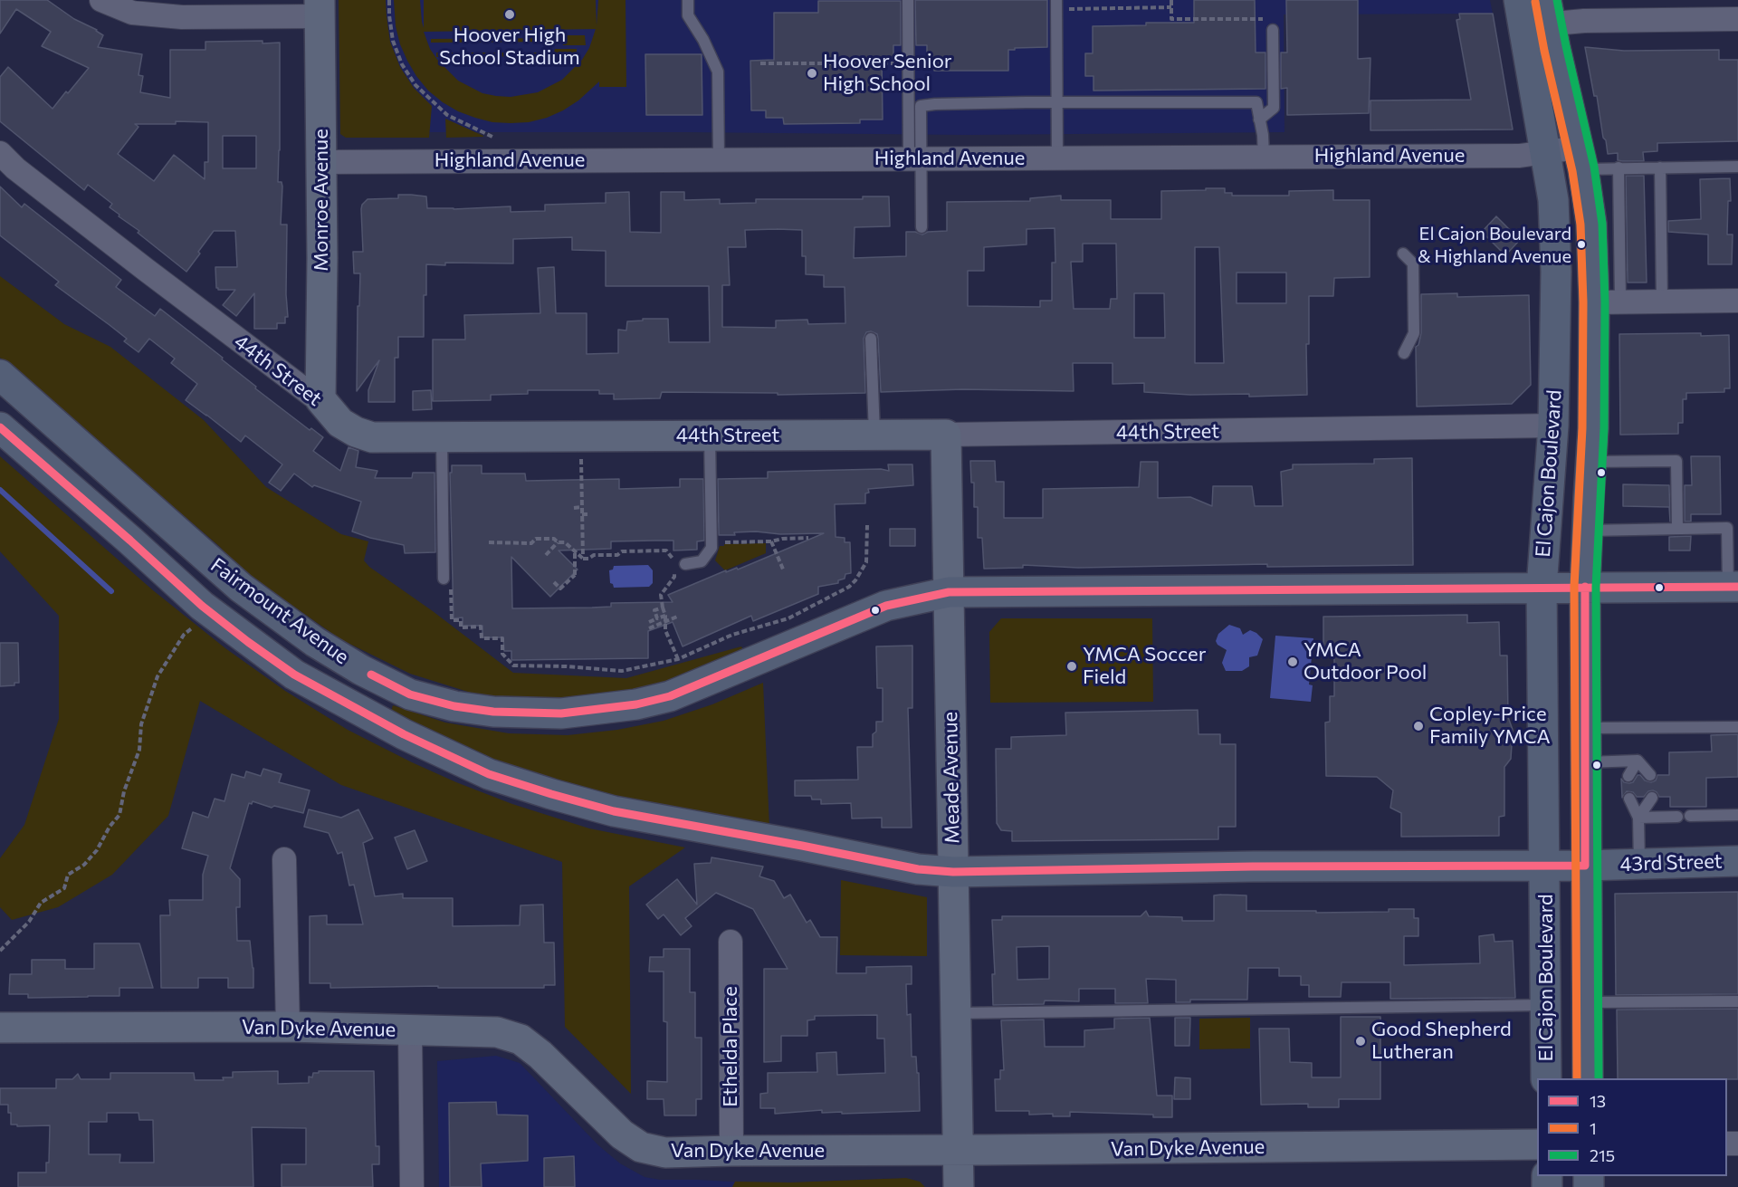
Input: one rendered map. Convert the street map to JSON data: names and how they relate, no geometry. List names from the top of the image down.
{
  "streets": {
    "main road": ["El Cajon Boulevard", "Fairmount Avenue", "43rd Street"],
    "street": [
      "Highland Avenue",
      "Monroe Avenue",
      "44th Street",
      "Meade Avenue",
      "Van Dyke Avenue",
      "Ethelda Place"
    ]
  },
  "crossings": [
    ["Highland Avenue", "Monroe Avenue"],
    ["Highland Avenue", "El Cajon Boulevard"],
    ["Monroe Avenue", "44th Street"],
    ["44th Street", "El Cajon Boulevard"],
    ["44th Street", "Meade Avenue"],
    ["El Cajon Boulevard", "Fairmount Avenue"],
    ["El Cajon Boulevard", "43rd Street"],
    ["Fairmount Avenue", "Meade Avenue"],
    ["Fairmount Avenue", "43rd Street"],
    ["Meade Avenue", "43rd Street"],
    ["Meade Avenue", "Van Dyke Avenue"],
    ["Van Dyke Avenue", "Ethelda Place"]
  ],
  "places": [
    "Hoover High School Stadium",
    "Hoover Senior High School",
    "El Cajon Boulevard & Highland Avenue",
    "YMCA Outdoor Pool",
    "YMCA Soccer Field",
    "Copley-Price Family YMCA",
    "Good Shepherd Lutheran"
  ],
  "lines": ["transit line 215", "transit line 1", "transit line 13"],
  "legend": ["13", "1", "215"]
}
